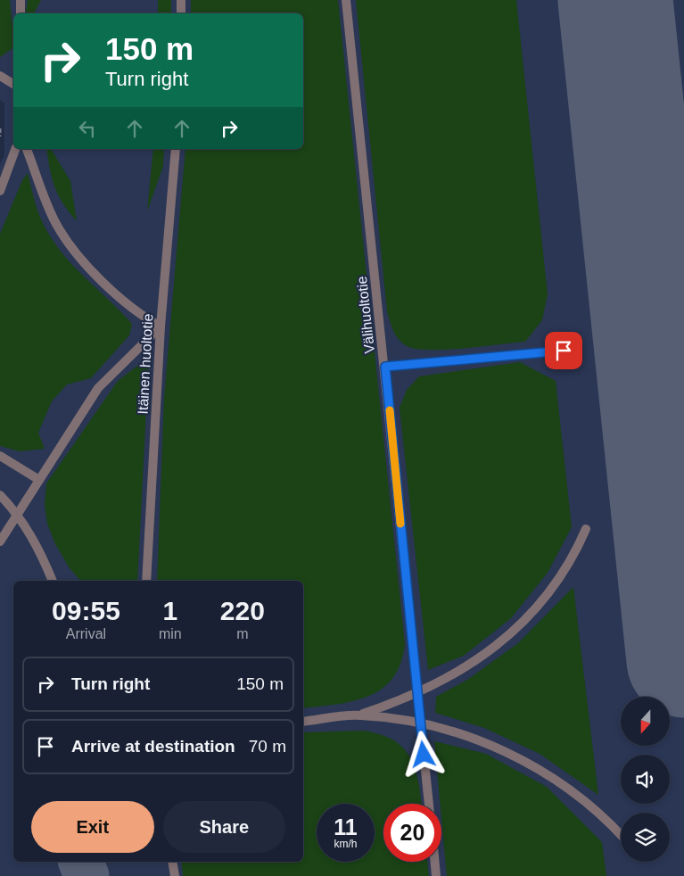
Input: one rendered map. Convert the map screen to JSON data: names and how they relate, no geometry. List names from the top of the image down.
{
  "streets": {
    "lane": ["Välihuoltotie", "Itäinen huoltotie"]
  },
  "north": "bottom",
  "page": {
    "turn": ["150 m", "Turn right"],
    "eta": [
      "09:55",
      "Arrival",
      "1",
      "min",
      "220",
      "m"
    ],
    "list": [
      {
        "name": "Turn right",
        "value": "150 m"
      },
      {
        "name": "Arrive at destination",
        "value": "70 m"
      }
    ],
    "buttons": ["Exit", "Share"],
    "speed": "11 km/h",
    "limit": "20"
  }
}
